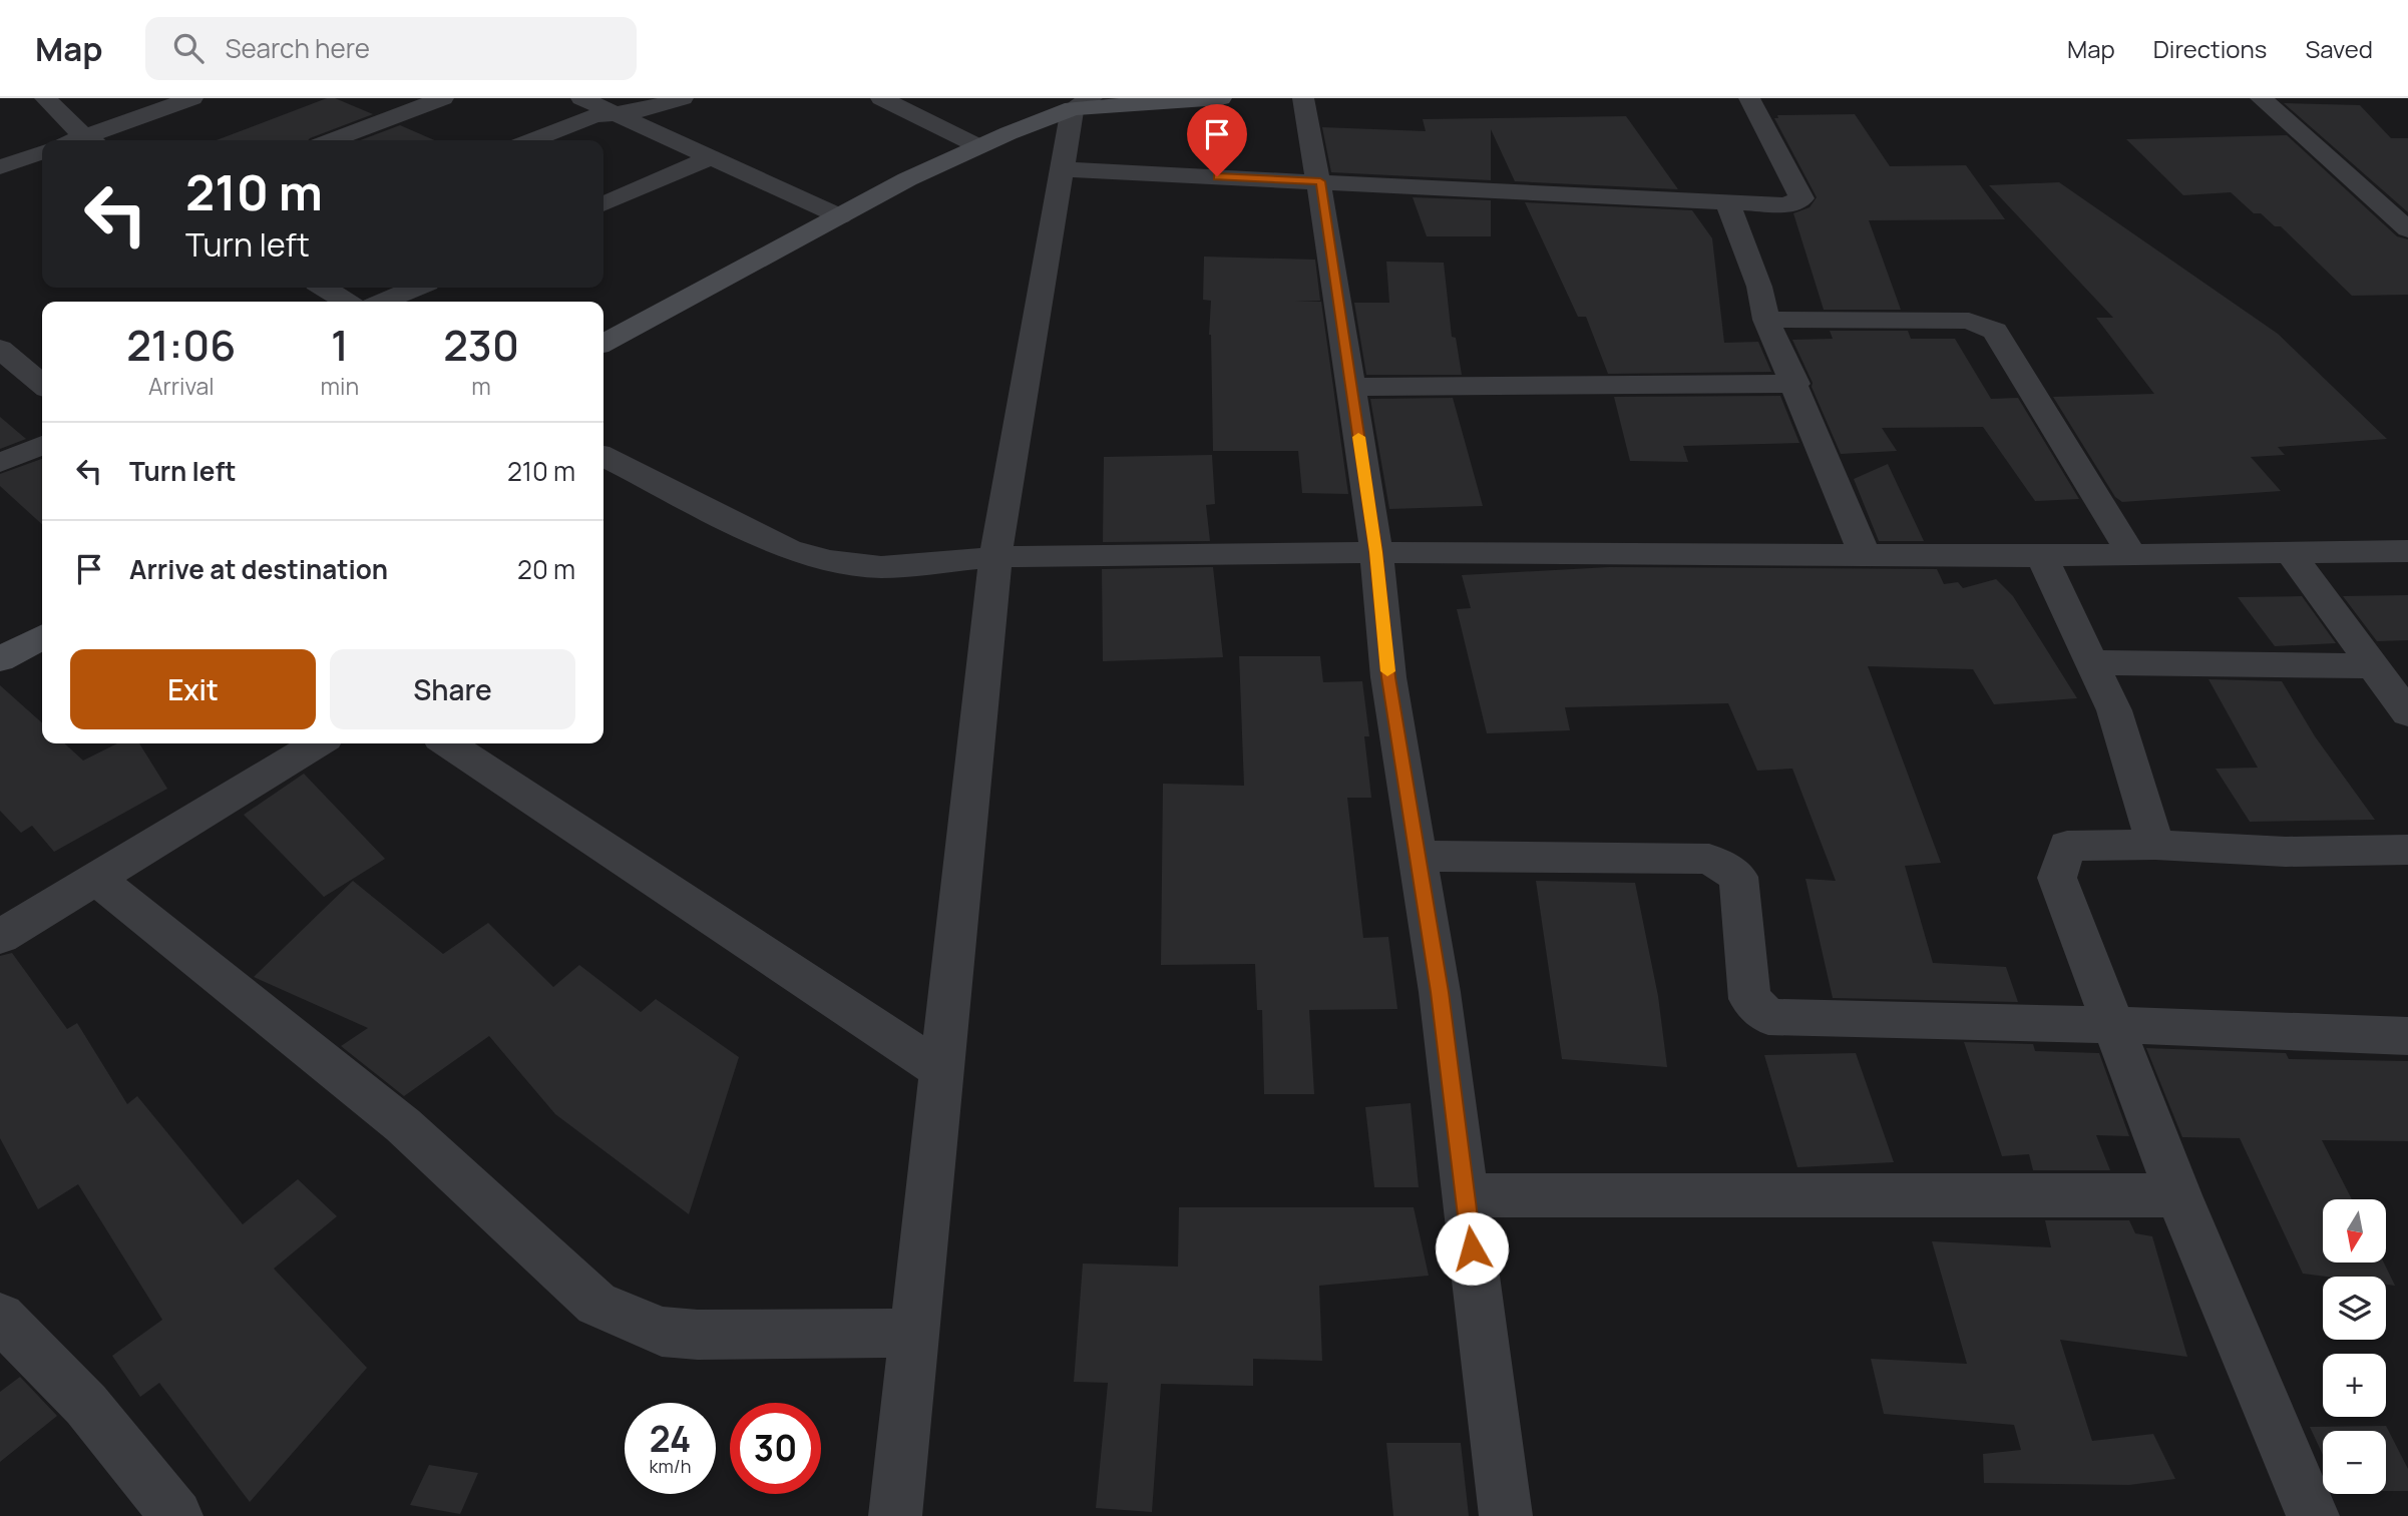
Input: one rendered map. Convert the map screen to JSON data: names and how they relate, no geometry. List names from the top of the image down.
{
  "north": "bottom",
  "page": {
    "header": "Map",
    "search": "Search here",
    "nav": ["Map", "Directions", "Saved"],
    "turn": ["210 m", "Turn left"],
    "eta": [
      "21:06",
      "Arrival",
      "1",
      "min",
      "230",
      "m"
    ],
    "list": [
      {
        "name": "Turn left",
        "value": "210 m"
      },
      {
        "name": "Arrive at destination",
        "value": "20 m"
      }
    ],
    "buttons": ["Exit", "Share"],
    "map_buttons": ["+", "−"],
    "speed": "24 km/h",
    "limit": "30"
  }
}
